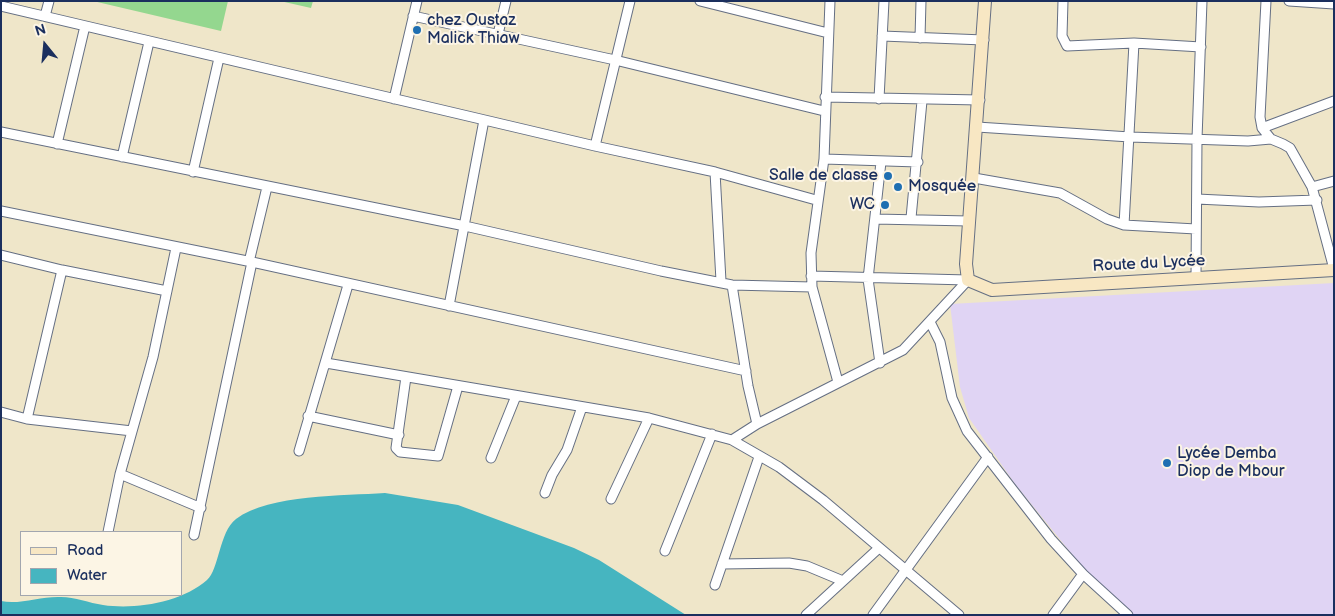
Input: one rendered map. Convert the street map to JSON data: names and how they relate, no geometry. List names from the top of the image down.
{
  "streets": {
    "main road": ["Route du Lycée"]
  },
  "places": [
    "chez Oustaz Malick Thiaw",
    "Salle de classe",
    "Mosquée",
    "WC",
    "Lycée Demba Diop de Mbour"
  ],
  "legend": ["Road", "Water"],
  "north": "top"
}
